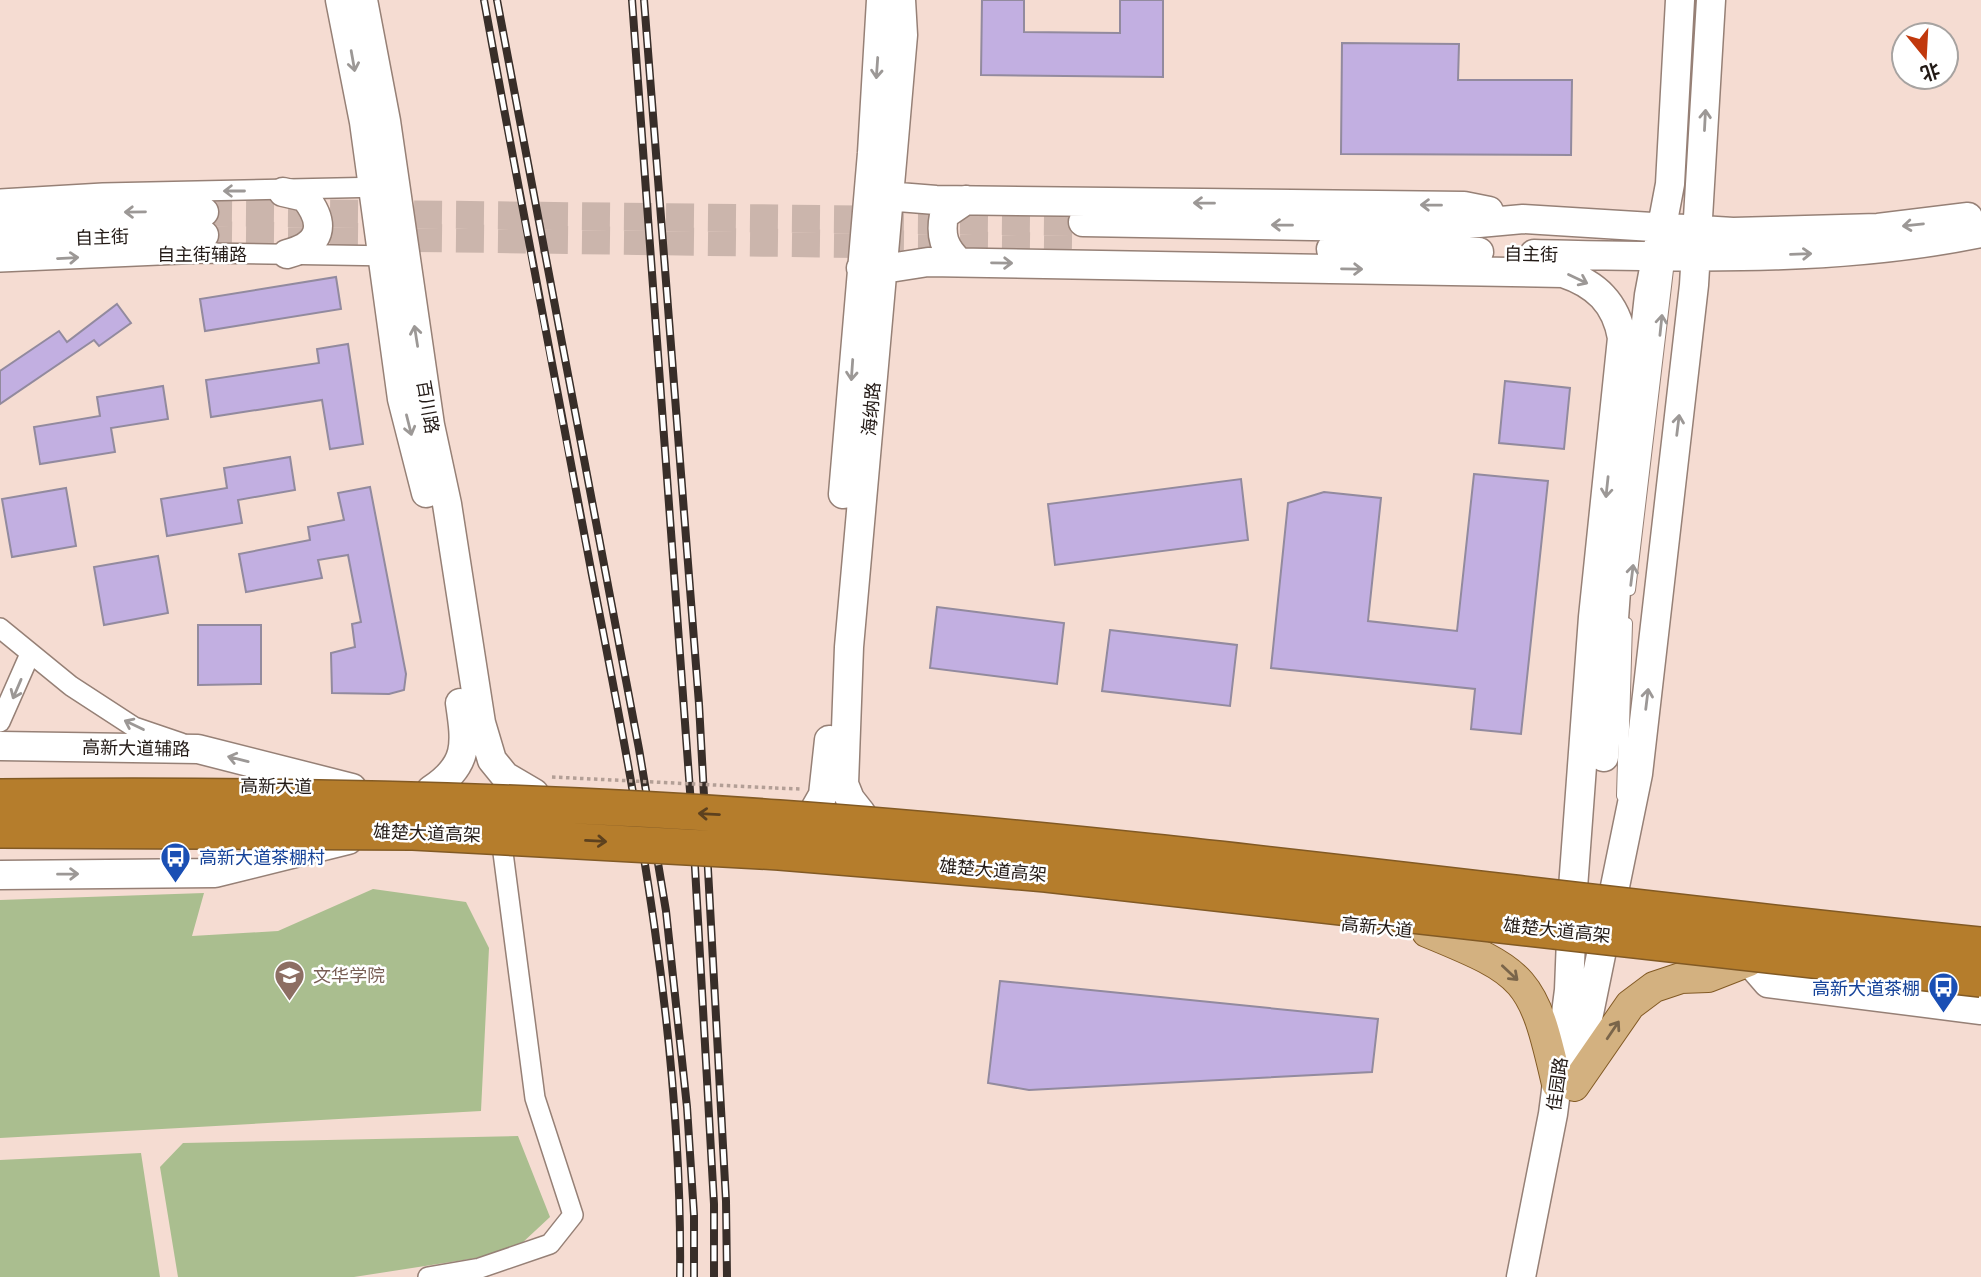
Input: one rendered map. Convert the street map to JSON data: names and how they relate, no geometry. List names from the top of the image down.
{
  "streets": {
    "highway": ["雄楚大道高架"],
    "main road": [
      "自主街",
      "百川路",
      "海纳路",
      "高新大道辅路",
      "高新大道",
      "佳园路"
    ],
    "street": ["自主街辅路"]
  },
  "crossings": [
    ["自主街", "佳园路"],
    ["自主街辅路", "百川路"],
    ["百川路", "高新大道"],
    ["高新大道辅路", "高新大道"],
    ["高新大道", "佳园路"]
  ],
  "places": {
    "bus stop": ["高新大道茶棚村", "高新大道茶棚"],
    "school or university": ["文华学院"]
  },
  "north": "bottom"
}
